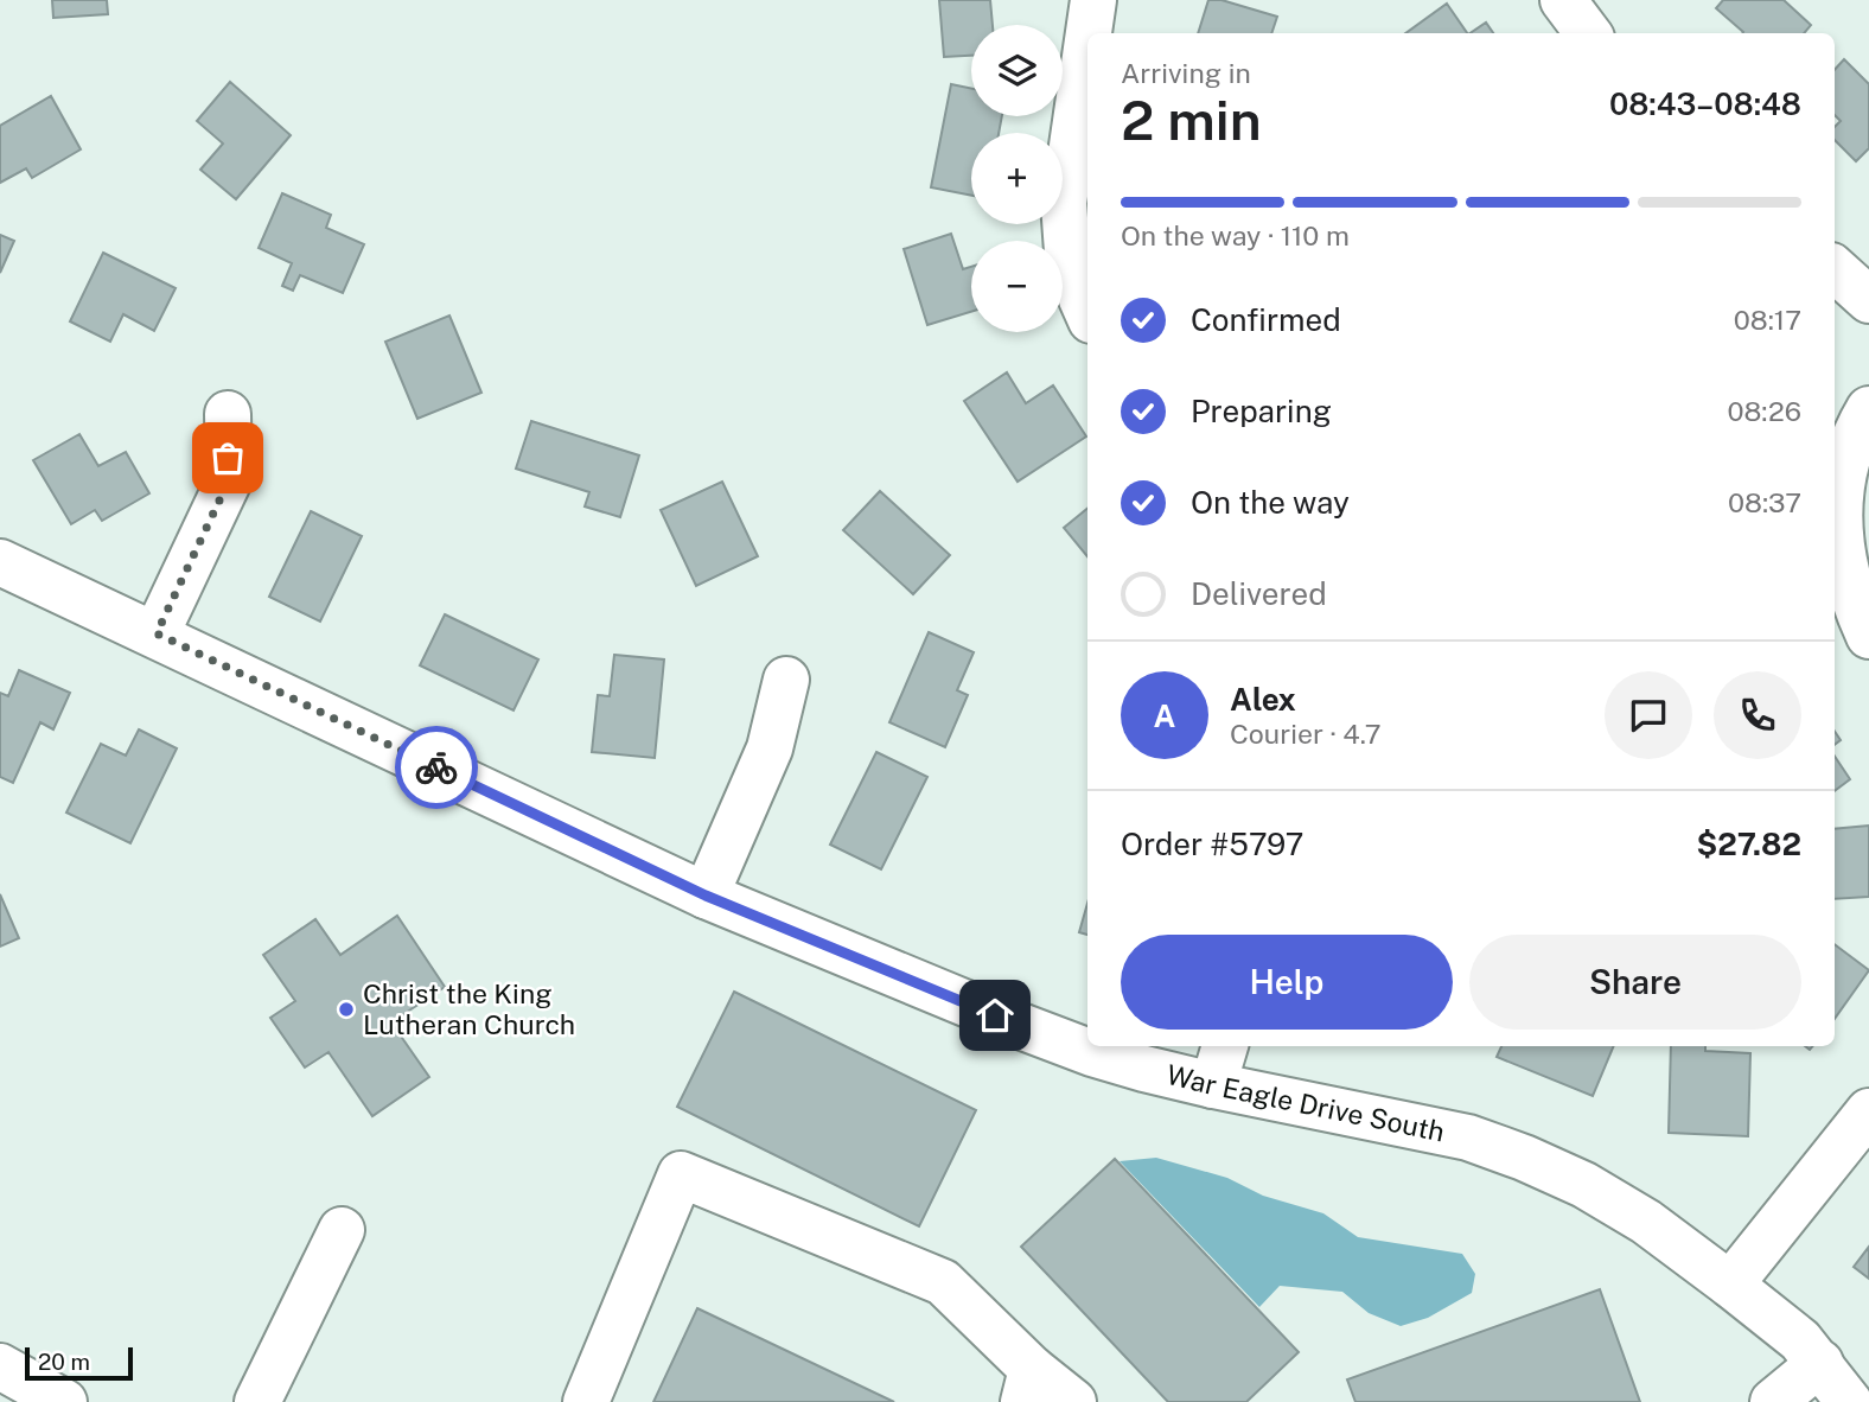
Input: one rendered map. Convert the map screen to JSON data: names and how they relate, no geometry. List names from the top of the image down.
{
  "streets": {
    "street": ["War Eagle Drive South"]
  },
  "places": ["Christ the King Lutheran Church"],
  "scale_bar": "20 m",
  "page": {
    "map_buttons": ["+", "−"],
    "heading": ["2 min", "Arriving in", "08:43–08:48"],
    "panel": [
      "Alex",
      "Courier · 4.7",
      "Order #5797",
      "$27.82"
    ],
    "bar": "On the way · 110 m",
    "list": [
      ["Confirmed", "08:17"],
      ["Preparing", "08:26"],
      ["On the way", "08:37"],
      "Delivered"
    ],
    "round": "A",
    "buttons": ["Help", "Share"],
    "scale": "20 m"
  }
}
